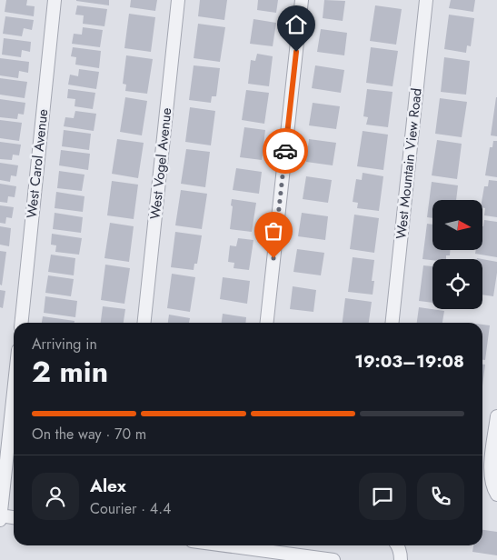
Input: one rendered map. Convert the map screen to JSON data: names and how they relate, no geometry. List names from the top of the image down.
{
  "streets": {
    "street": ["West Carol Avenue", "West Vogel Avenue", "West Mountain View Road"]
  },
  "north": "right",
  "page": {
    "heading": ["2 min", "Arriving in", "19:03–19:08"],
    "panel": ["Alex", "Courier · 4.4"],
    "bar": "On the way · 70 m"
  }
}
